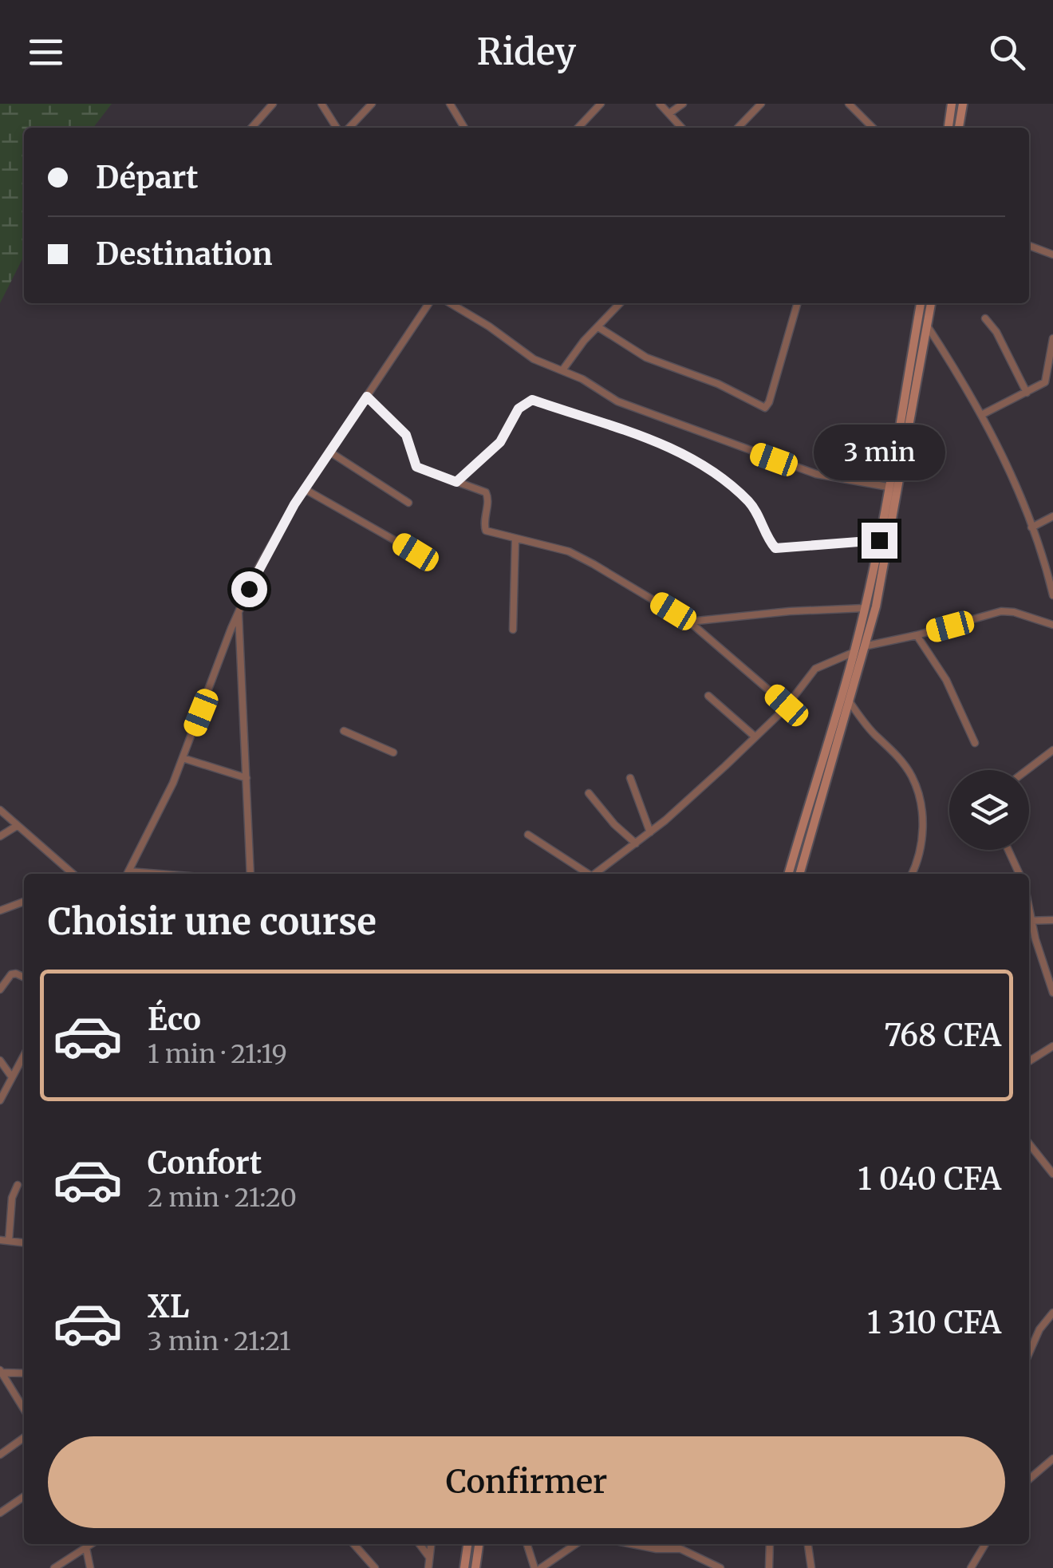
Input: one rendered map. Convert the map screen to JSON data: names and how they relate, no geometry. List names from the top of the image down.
{
  "page": {
    "header": "Ridey",
    "banner": ["Départ", "Destination"],
    "bubble": "3 min",
    "heading": "Choisir une course",
    "list": [
      {
        "name": "Éco",
        "note": "1 min · 21:19",
        "value": "768 CFA"
      },
      {
        "name": "Confort",
        "note": "2 min · 21:20",
        "value": "1 040 CFA"
      },
      {
        "name": "XL",
        "note": "3 min · 21:21",
        "value": "1 310 CFA"
      }
    ],
    "buttons": "Confirmer"
  }
}
